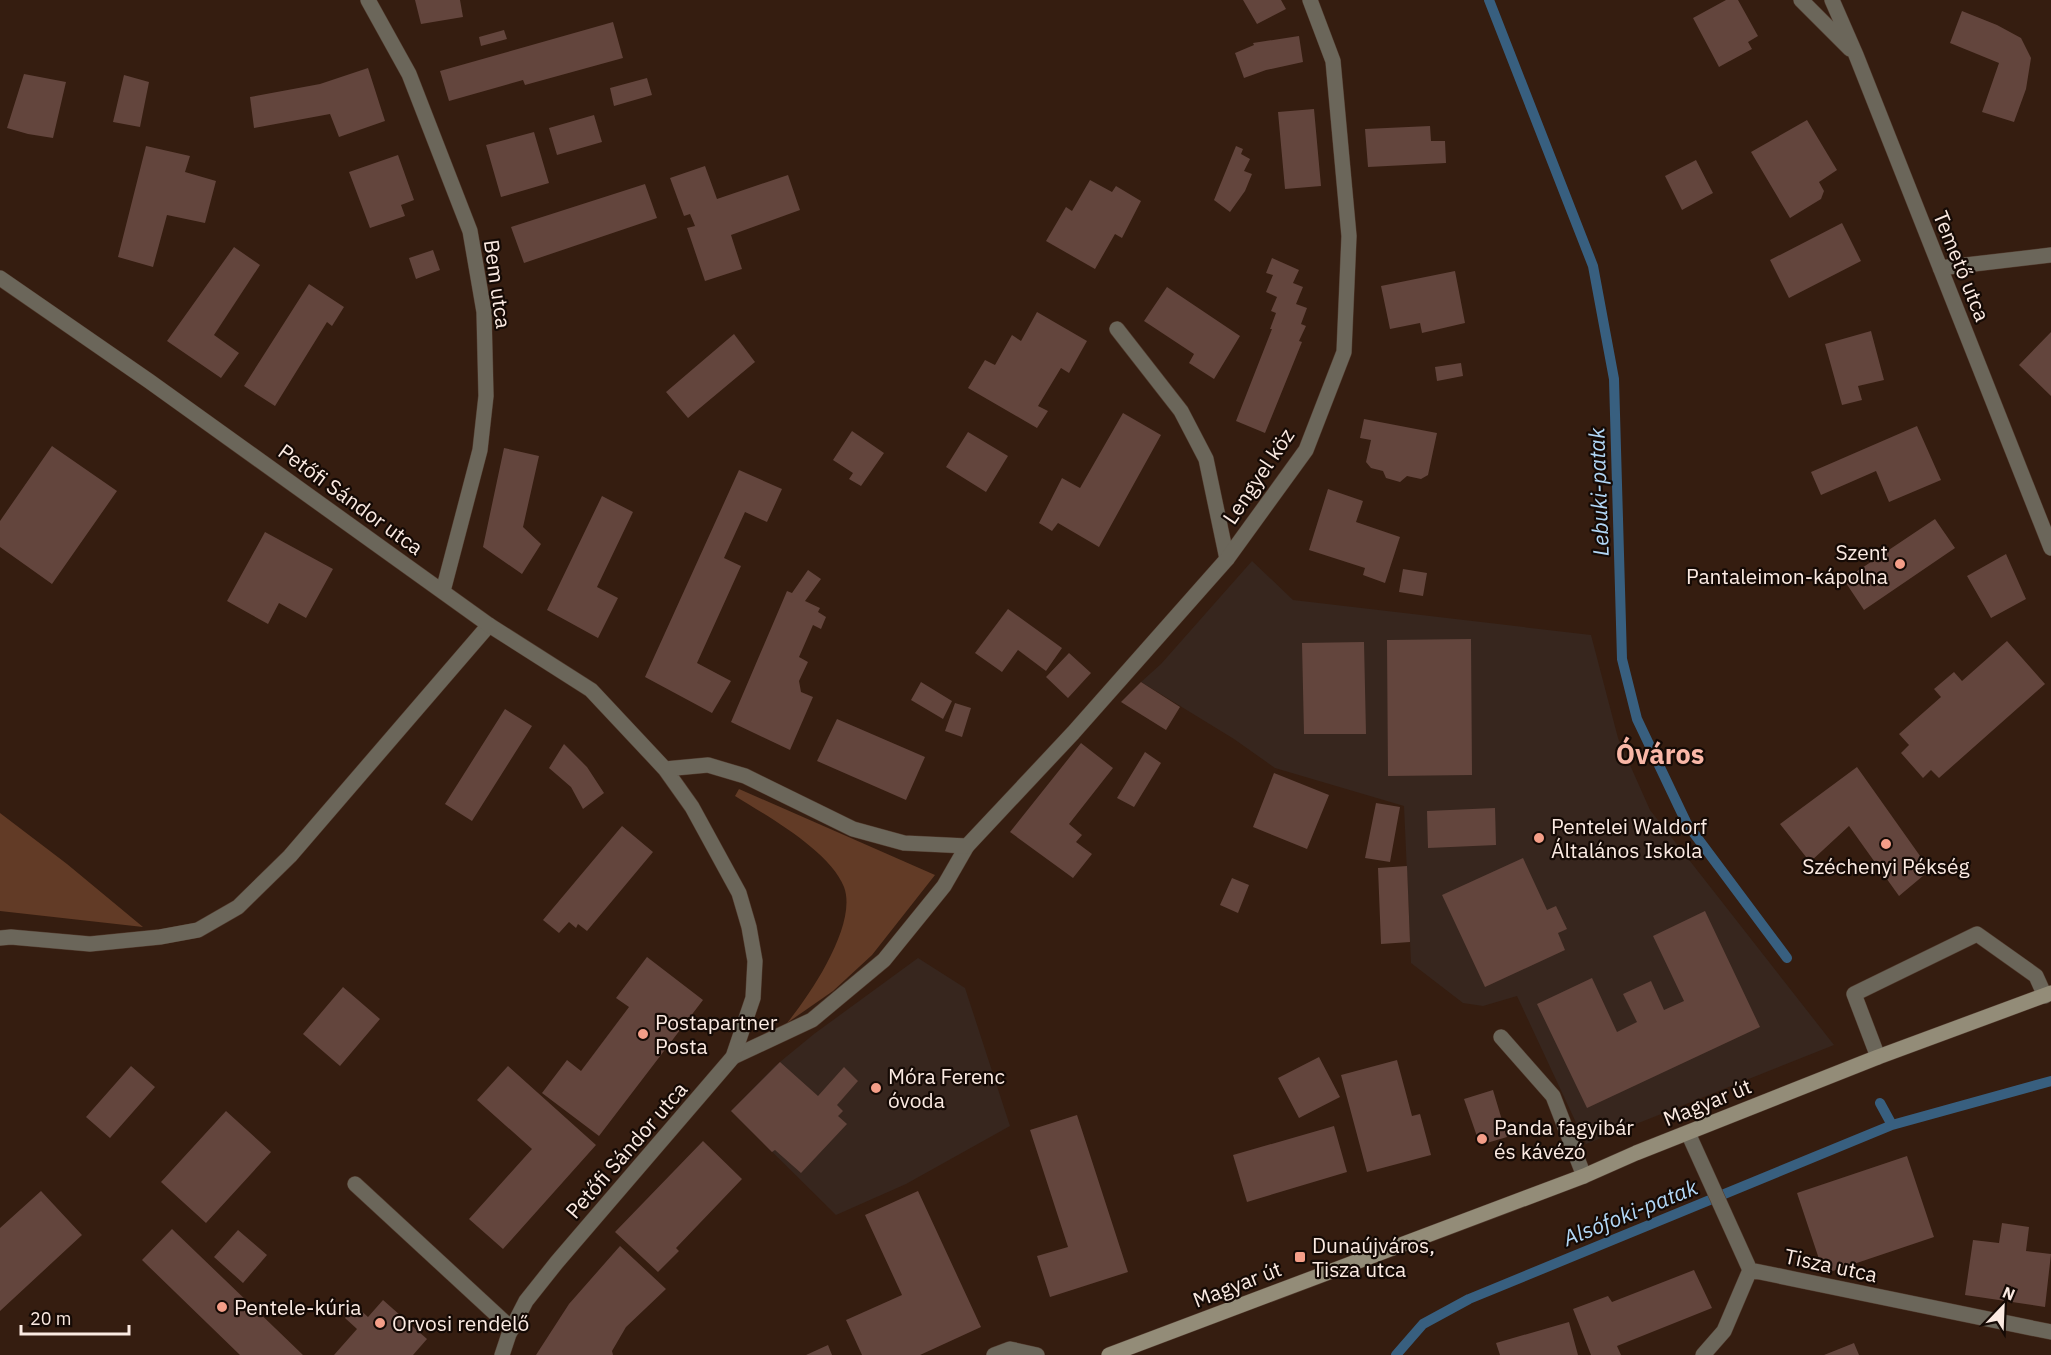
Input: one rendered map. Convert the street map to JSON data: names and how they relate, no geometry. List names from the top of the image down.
{
  "streets": {
    "street": [
      "Temető utca",
      "Bem utca",
      "Lengyel köz",
      "Petőfi Sándor utca",
      "Magyar út",
      "Tisza utca"
    ]
  },
  "crossings": [
    ["Bem utca", "Petőfi Sándor utca"],
    ["Lengyel köz", "Petőfi Sándor utca"]
  ],
  "districts": ["Óváros"],
  "water": ["Lebuki-patak", "Alsófoki-patak"],
  "places": {
    "other": [
      "Szent Pantaleimon-kápolna",
      "Pentelei Waldorf Általános Iskola",
      "Széchenyi Pékség",
      "Postapartner Posta",
      "Móra Ferenc óvoda",
      "Panda fagyibár és kávézó",
      "Pentele-kúria",
      "Orvosi rendelő"
    ],
    "transit": ["Dunaújváros, Tisza utca"]
  },
  "scale_bar": "20 m",
  "north": "top right"
}
